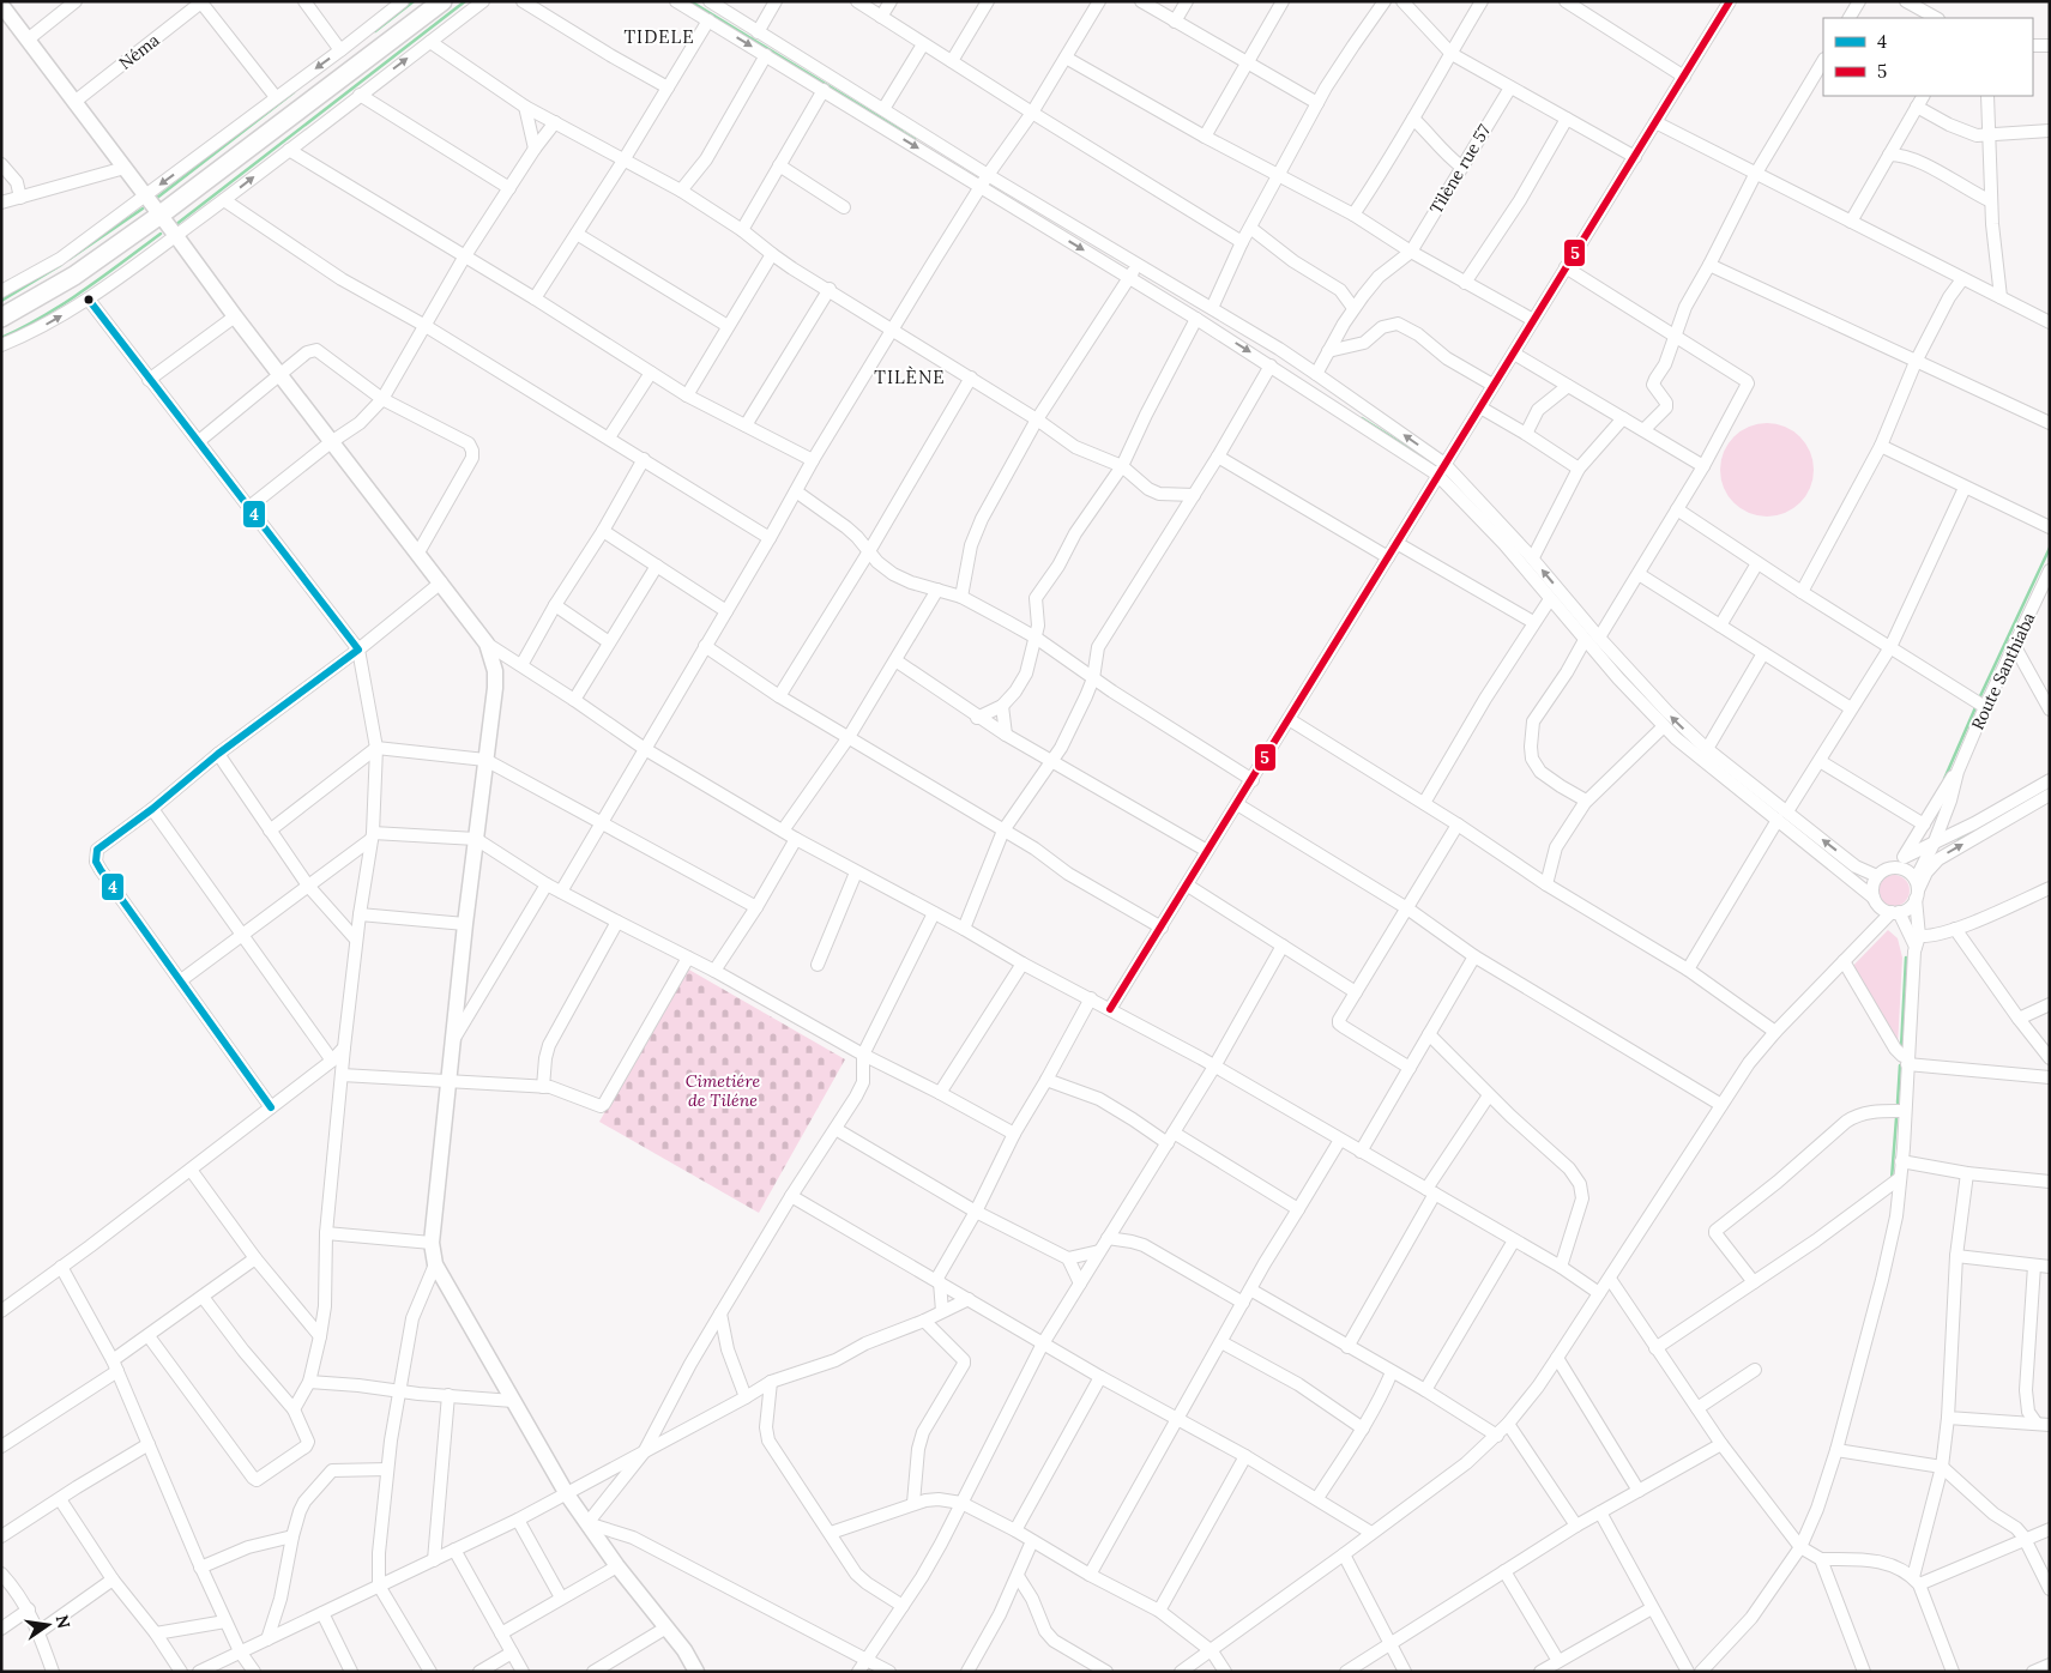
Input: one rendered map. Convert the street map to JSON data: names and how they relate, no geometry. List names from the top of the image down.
{
  "streets": {
    "street": ["Néma", "Tilène rue 57", "Route Santhiaba"]
  },
  "districts": ["TIDELE", "TILÈNE"],
  "parks": ["Cimetiére de Tiléne"],
  "lines": ["transit line 5", "transit line 4"],
  "legend": ["4", "5"],
  "north": "right"
}
